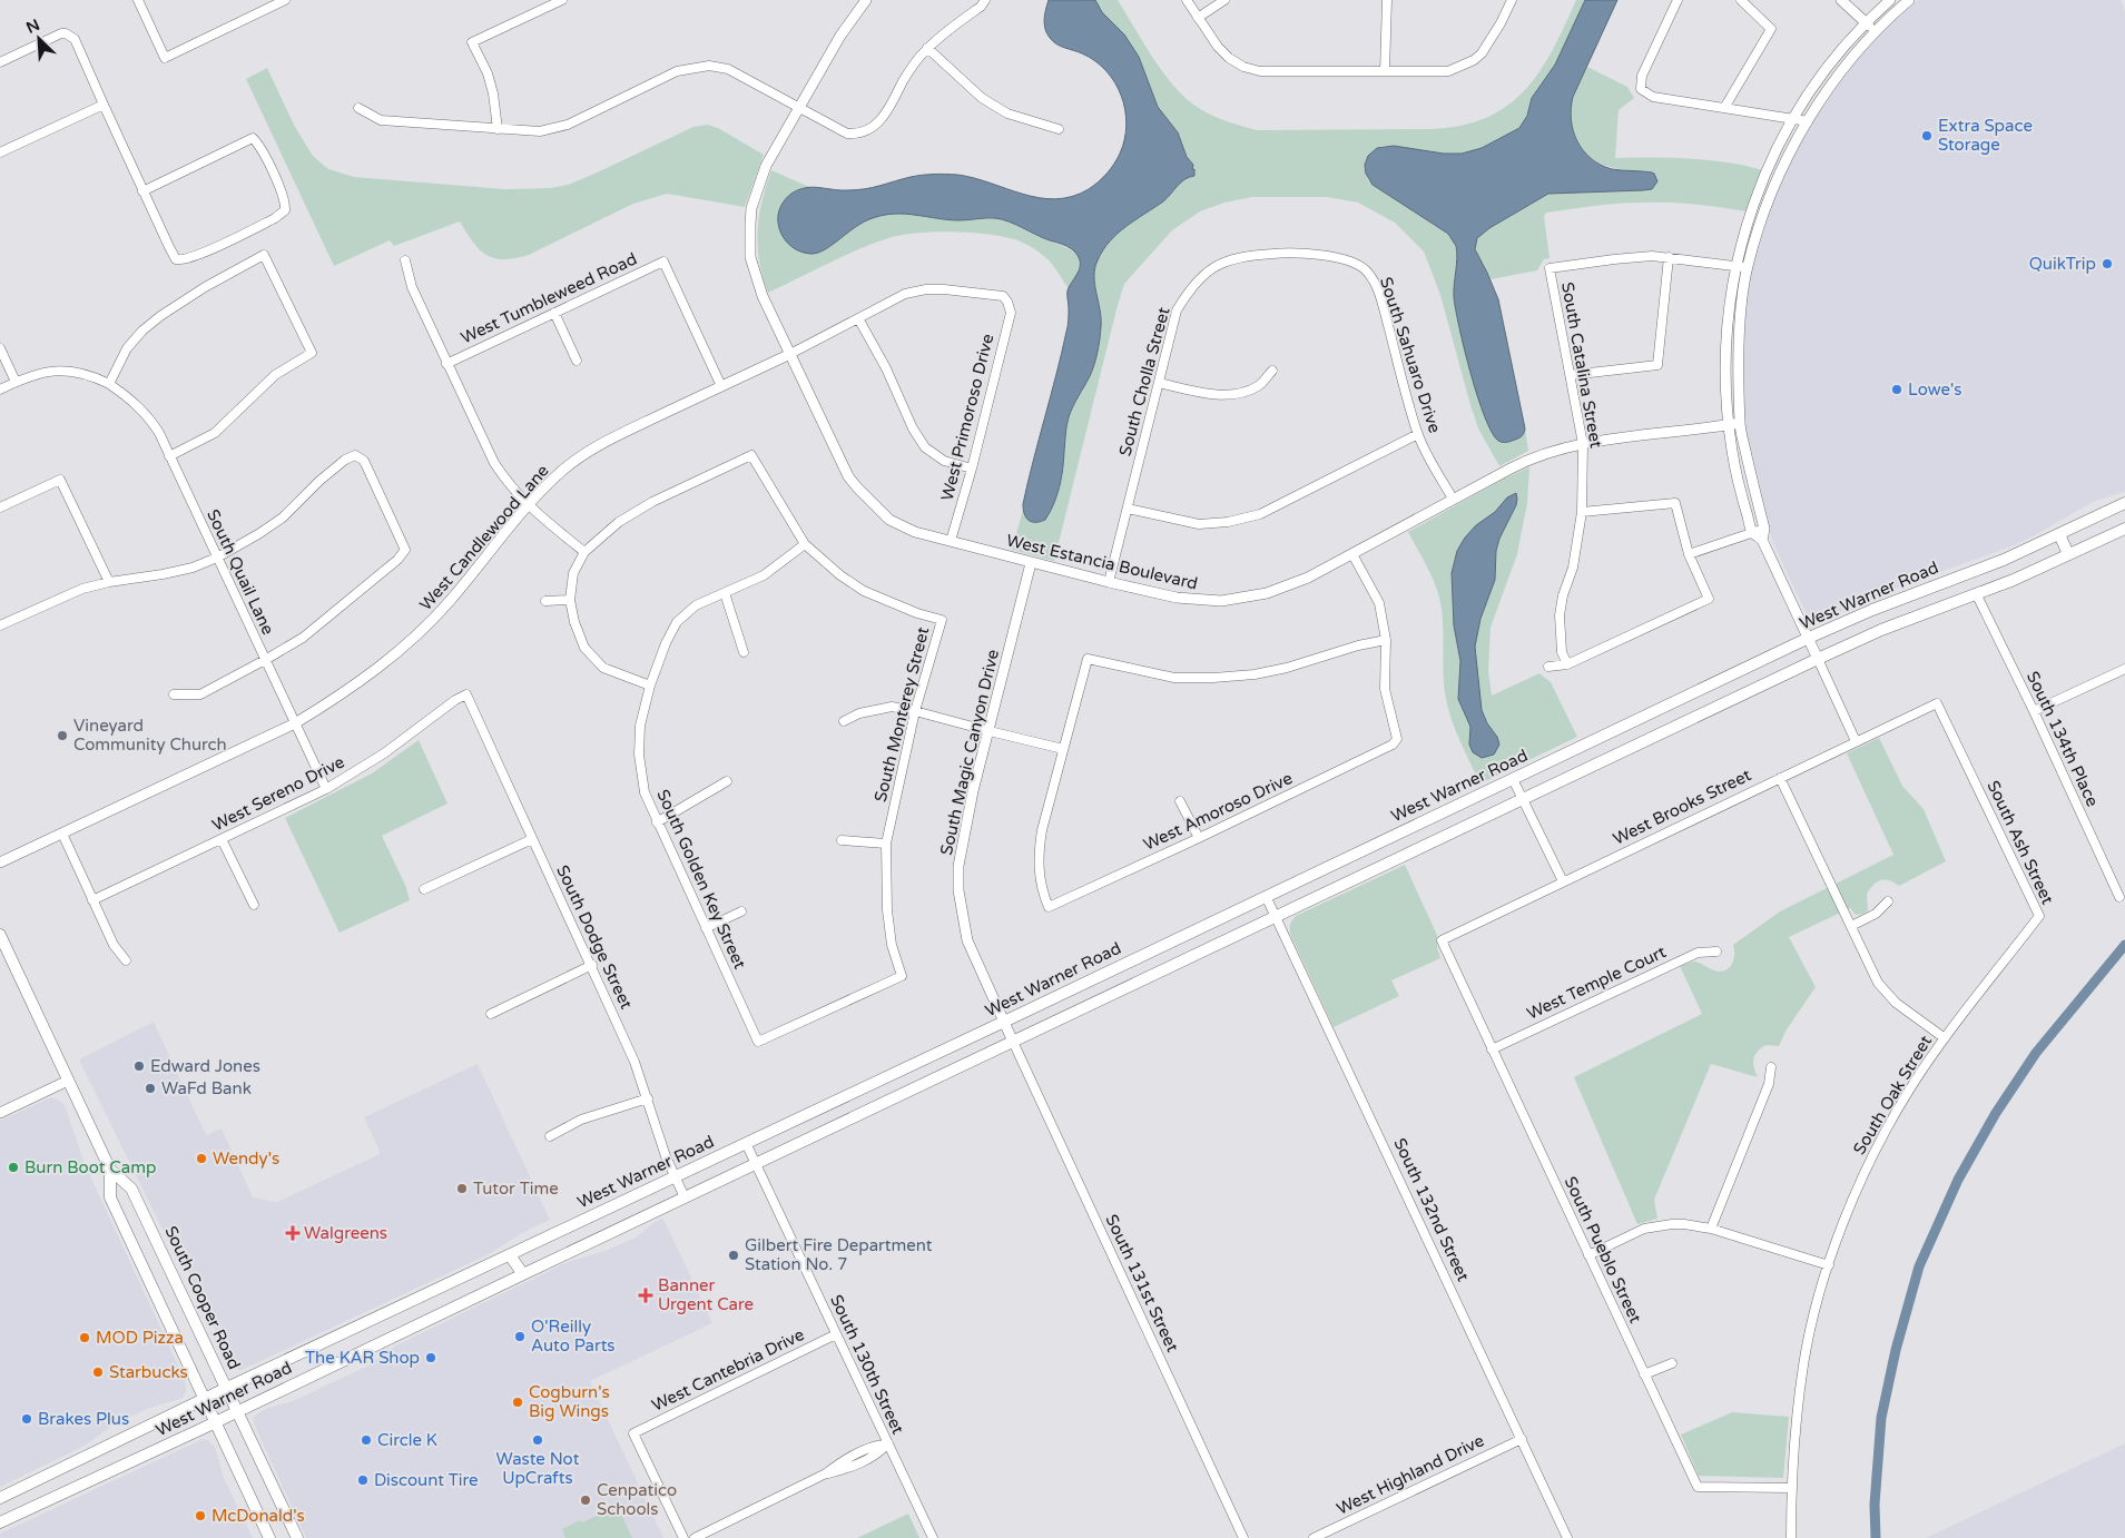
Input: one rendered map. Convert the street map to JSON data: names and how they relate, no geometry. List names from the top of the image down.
{
  "streets": {
    "main road": ["West Warner Road", "South Cooper Road"],
    "street": [
      "West Tumbleweed Road",
      "South Sahuaro Drive",
      "South Catalina Street",
      "South Cholla Street",
      "West Primoroso Drive",
      "West Candlewood Lane",
      "West Estancia Boulevard",
      "South Quail Lane",
      "South Monterey Street",
      "South 134th Place",
      "South Magic Canyon Drive",
      "West Sereno Drive",
      "West Brooks Street",
      "West Amoroso Drive",
      "South Ash Street",
      "South Golden Key Street",
      "South Dodge Street",
      "West Temple Court",
      "South Oak Street",
      "South 132nd Street",
      "South Pueblo Street",
      "South 131st Street",
      "South 130th Street",
      "West Cantebria Drive",
      "West Highland Drive"
    ]
  },
  "crossings": [
    ["West Tumbleweed Road", "West Candlewood Lane"],
    ["South Sahuaro Drive", "South Cholla Street"],
    ["South Sahuaro Drive", "West Estancia Boulevard"],
    ["South Catalina Street", "West Estancia Boulevard"],
    ["South Cholla Street", "West Estancia Boulevard"],
    ["West Primoroso Drive", "West Candlewood Lane"],
    ["West Primoroso Drive", "West Estancia Boulevard"],
    ["West Candlewood Lane", "West Estancia Boulevard"],
    ["West Candlewood Lane", "South Quail Lane"],
    ["West Estancia Boulevard", "South Magic Canyon Drive"],
    ["South Quail Lane", "West Sereno Drive"],
    ["West Warner Road", "South 134th Place"],
    ["West Warner Road", "South Magic Canyon Drive"],
    ["West Warner Road", "South Dodge Street"],
    ["West Warner Road", "South 132nd Street"],
    ["West Warner Road", "South 131st Street"],
    ["West Warner Road", "South Cooper Road"],
    ["West Warner Road", "South 130th Street"],
    ["South Monterey Street", "South Golden Key Street"],
    ["South Magic Canyon Drive", "South 131st Street"],
    ["West Sereno Drive", "South Dodge Street"],
    ["West Brooks Street", "South Ash Street"],
    ["West Brooks Street", "South Oak Street"],
    ["West Brooks Street", "South Pueblo Street"],
    ["South Ash Street", "South Oak Street"],
    ["West Temple Court", "South Pueblo Street"],
    ["South Oak Street", "South Pueblo Street"],
    ["South 132nd Street", "West Highland Drive"],
    ["South 130th Street", "West Cantebria Drive"]
  ],
  "places": {
    "other": [
      "Extra Space Storage",
      "QuikTrip",
      "Lowe's",
      "Vineyard Community Church",
      "Edward Jones",
      "WaFd Bank",
      "Wendy's",
      "Burn Boot Camp",
      "Tutor Time",
      "Gilbert Fire Department Station No. 7",
      "O'Reilly Auto Parts",
      "MOD Pizza",
      "The KAR Shop",
      "Starbucks",
      "Cogburn's Big Wings",
      "Brakes Plus",
      "Circle K",
      "Waste Not UpCrafts",
      "Discount Tire",
      "Cenpatico Schools",
      "McDonald's"
    ],
    "health": ["Walgreens", "Banner Urgent Care"]
  },
  "north": "top left"
}
